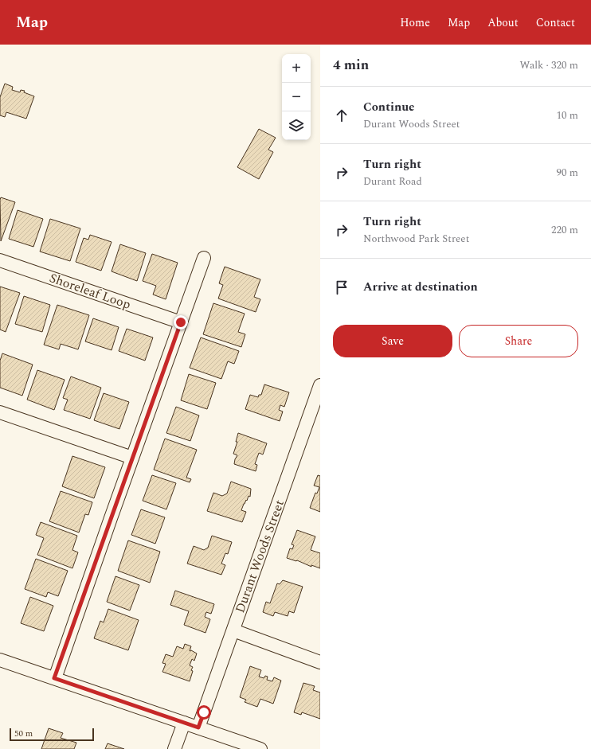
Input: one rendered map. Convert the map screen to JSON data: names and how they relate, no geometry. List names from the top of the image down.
{
  "streets": {
    "street": ["Shoreleaf Loop", "Durant Woods Street"]
  },
  "scale_bar": "50 m",
  "page": {
    "header": "Map",
    "nav": [
      "Home",
      "Map",
      "About",
      "Contact"
    ],
    "heading": ["4 min", "Walk · 320 m"],
    "map_buttons": ["+", "−"],
    "list": [
      ["Continue", "Durant Woods Street", "10 m"],
      ["Turn right", "Durant Road", "90 m"],
      ["Turn right", "Northwood Park Street", "220 m"],
      "Arrive at destination"
    ],
    "buttons": ["Save", "Share"],
    "scale": "50 m"
  }
}
